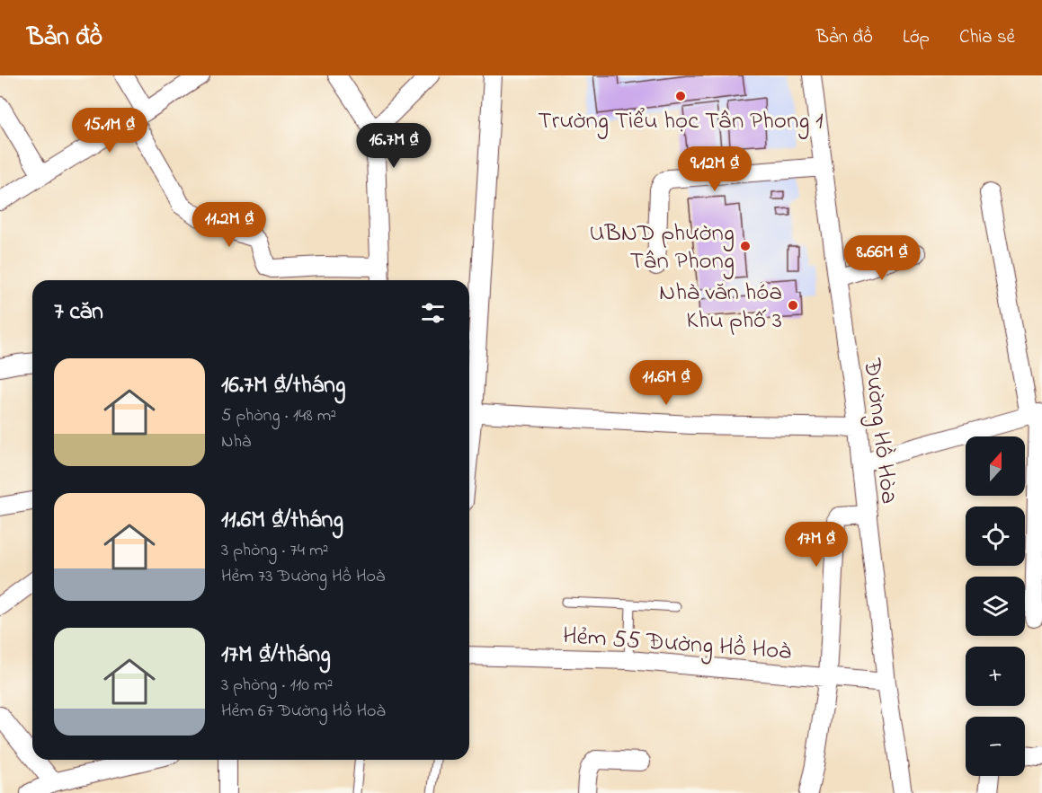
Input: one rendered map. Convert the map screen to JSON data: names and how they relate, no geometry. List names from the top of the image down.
{
  "streets": {
    "street": ["Đường Hồ Hòa", "Hẻm 55 Đường Hồ Hoà"]
  },
  "crossings": [
    ["Đường Hồ Hòa", "Hẻm 55 Đường Hồ Hoà"]
  ],
  "places": ["Trường Tiểu học Tân Phong 1", "UBND phường Tân Phong", "Nhà văn hóa Khu phố 3"],
  "north": "top",
  "page": {
    "header": "Bản đồ",
    "nav": ["Bản đồ", "Lớp", "Chia sẻ"],
    "price": [
      "15.1M ₫",
      "16.7M ₫",
      "9.12M ₫",
      "11.2M ₫",
      "8.66M ₫",
      "11.6M ₫",
      "17M ₫"
    ],
    "heading": "7 căn",
    "list": [
      {
        "name": "16.7M ₫/tháng",
        "note": "5 phòng · 148 m² · Nhà"
      },
      {
        "name": "11.6M ₫/tháng",
        "note": "3 phòng · 74 m² · Hẻm 73 Đường Hồ Hoà"
      },
      {
        "name": "17M ₫/tháng",
        "note": "3 phòng · 110 m² · Hẻm 67 Đường Hồ Hoà"
      }
    ],
    "map_buttons": ["+", "−"]
  }
}
